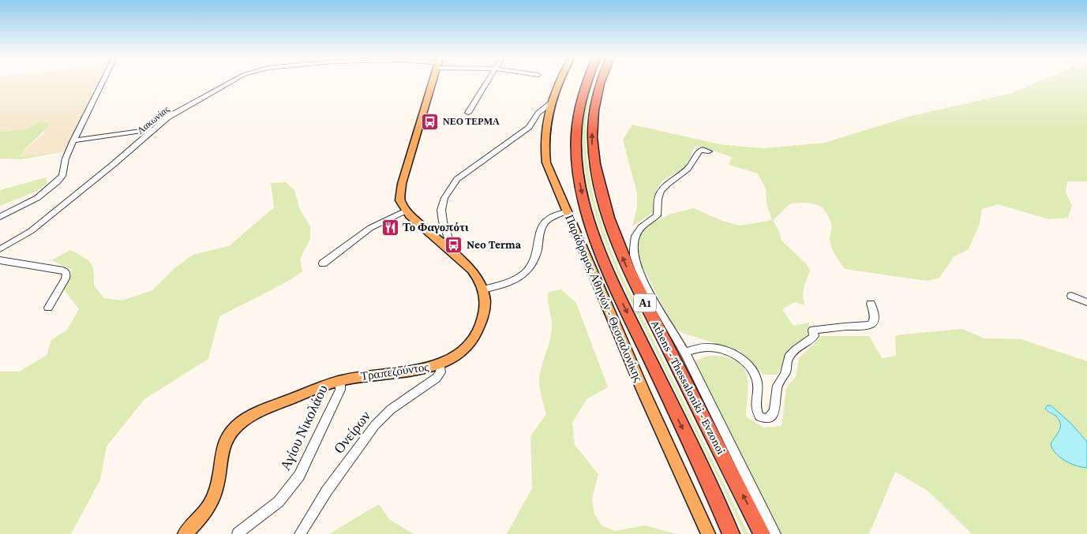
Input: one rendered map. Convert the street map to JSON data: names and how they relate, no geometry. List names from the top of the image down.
{
  "streets": {
    "highway": ["Α1", "Athens - Thessaloniki - Evzonoi"],
    "main road": ["Παράδρομος Αθηνών - Θεσσαλονίκης", "Τραπεζούντος"],
    "street": ["Λακωνίας", "Αγίου Νικολάου", "Ονείρων"]
  },
  "crossings": [
    ["Τραπεζούντος", "Αγίου Νικολάου"],
    ["Τραπεζούντος", "Ονείρων"]
  ],
  "places": {
    "bus stop": ["ΝΕΟ ΤΕΡΜΑ", "Neo Terma"],
    "restaurant": ["Το Φαγοπότι"]
  }
}
